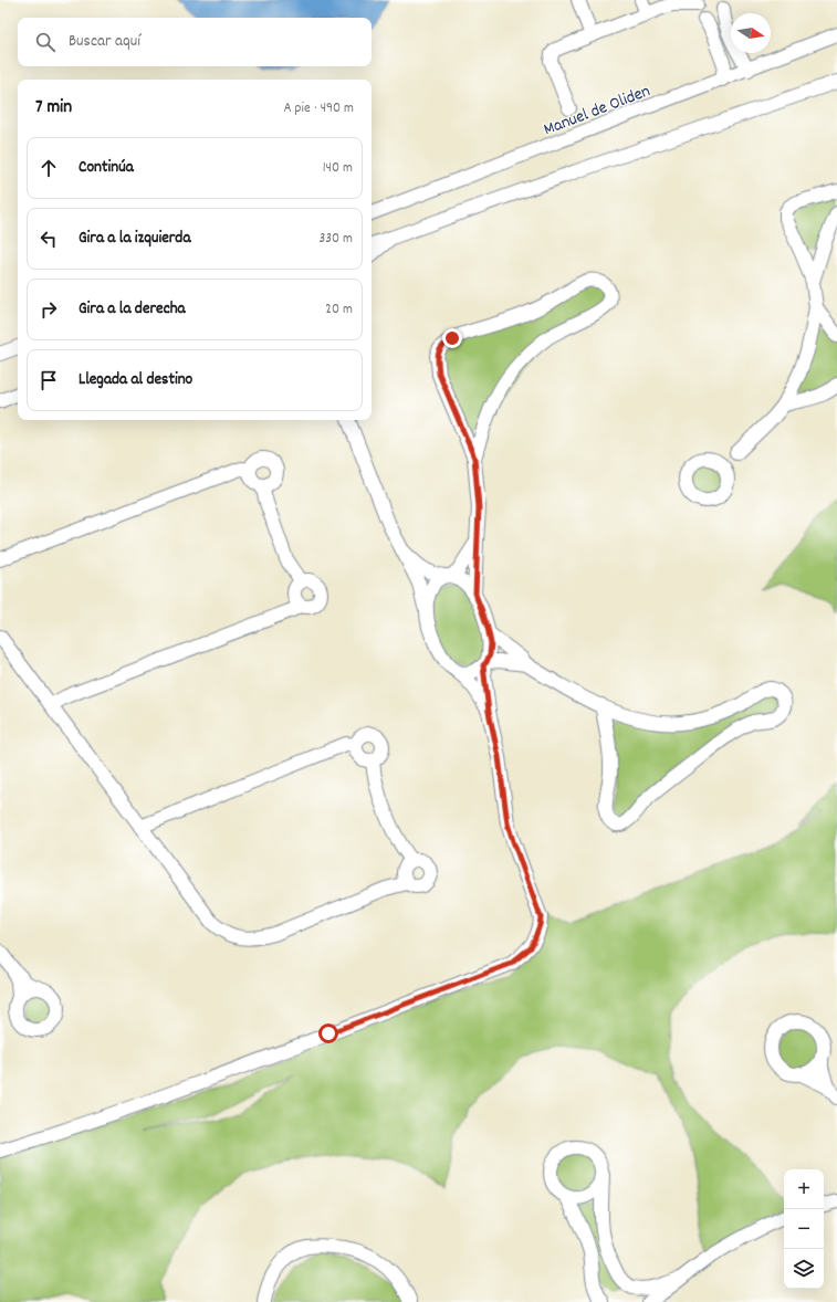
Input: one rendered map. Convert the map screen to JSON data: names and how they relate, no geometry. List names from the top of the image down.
{
  "streets": {
    "street": ["Manuel de Oliden"]
  },
  "north": "right",
  "page": {
    "search": "Buscar aquí",
    "heading": ["7 min", "A pie · 490 m"],
    "list": [
      ["Continúa", "140 m"],
      ["Gira a la izquierda", "330 m"],
      ["Gira a la derecha", "20 m"],
      "Llegada al destino"
    ],
    "map_buttons": ["+", "−"]
  }
}
